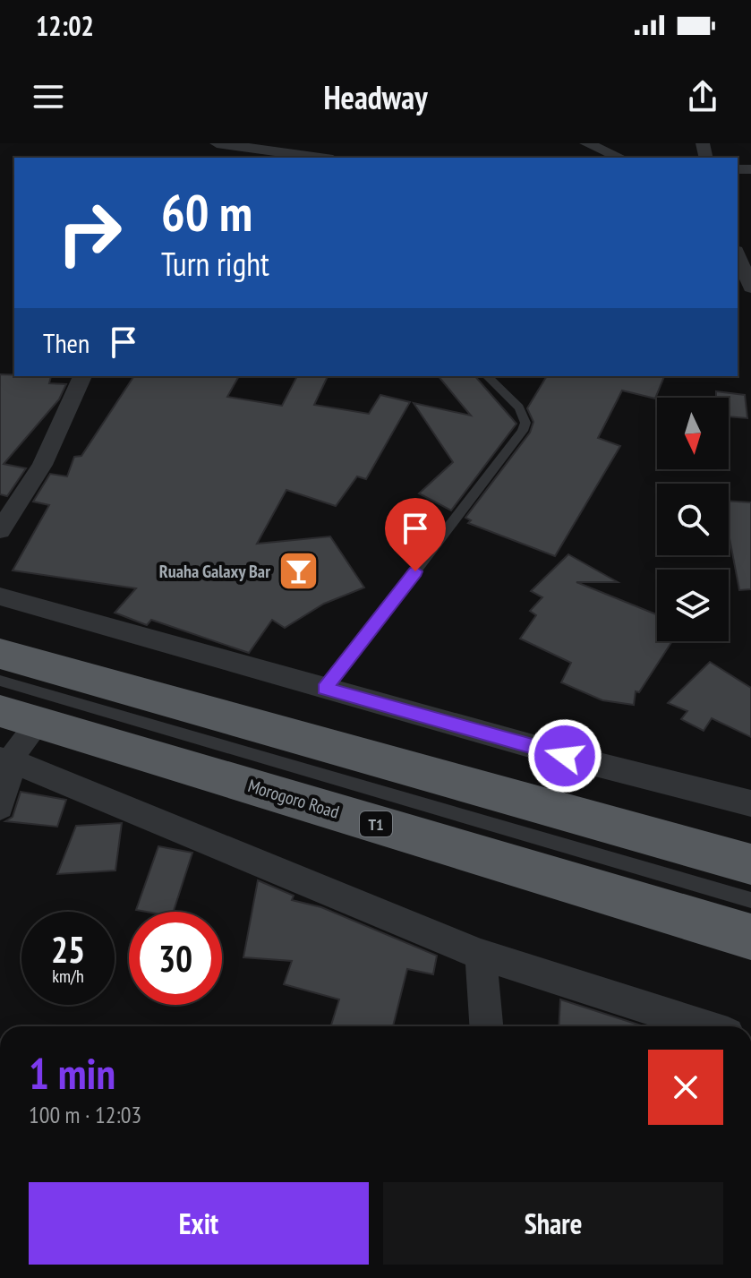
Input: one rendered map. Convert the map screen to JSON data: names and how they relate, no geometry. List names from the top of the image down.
{
  "streets": {
    "highway": ["Morogoro Road", "T1"]
  },
  "places": {
    "bar": ["Ruaha Galaxy Bar"]
  },
  "north": "bottom",
  "page": {
    "status": "12:02",
    "header": "Headway",
    "turn": ["60 m", "Turn right"],
    "then": "Then",
    "speed": "25 km/h",
    "limit": "30",
    "heading": ["1 min", "100 m · 12:03"],
    "buttons": ["Exit", "Share"]
  }
}
